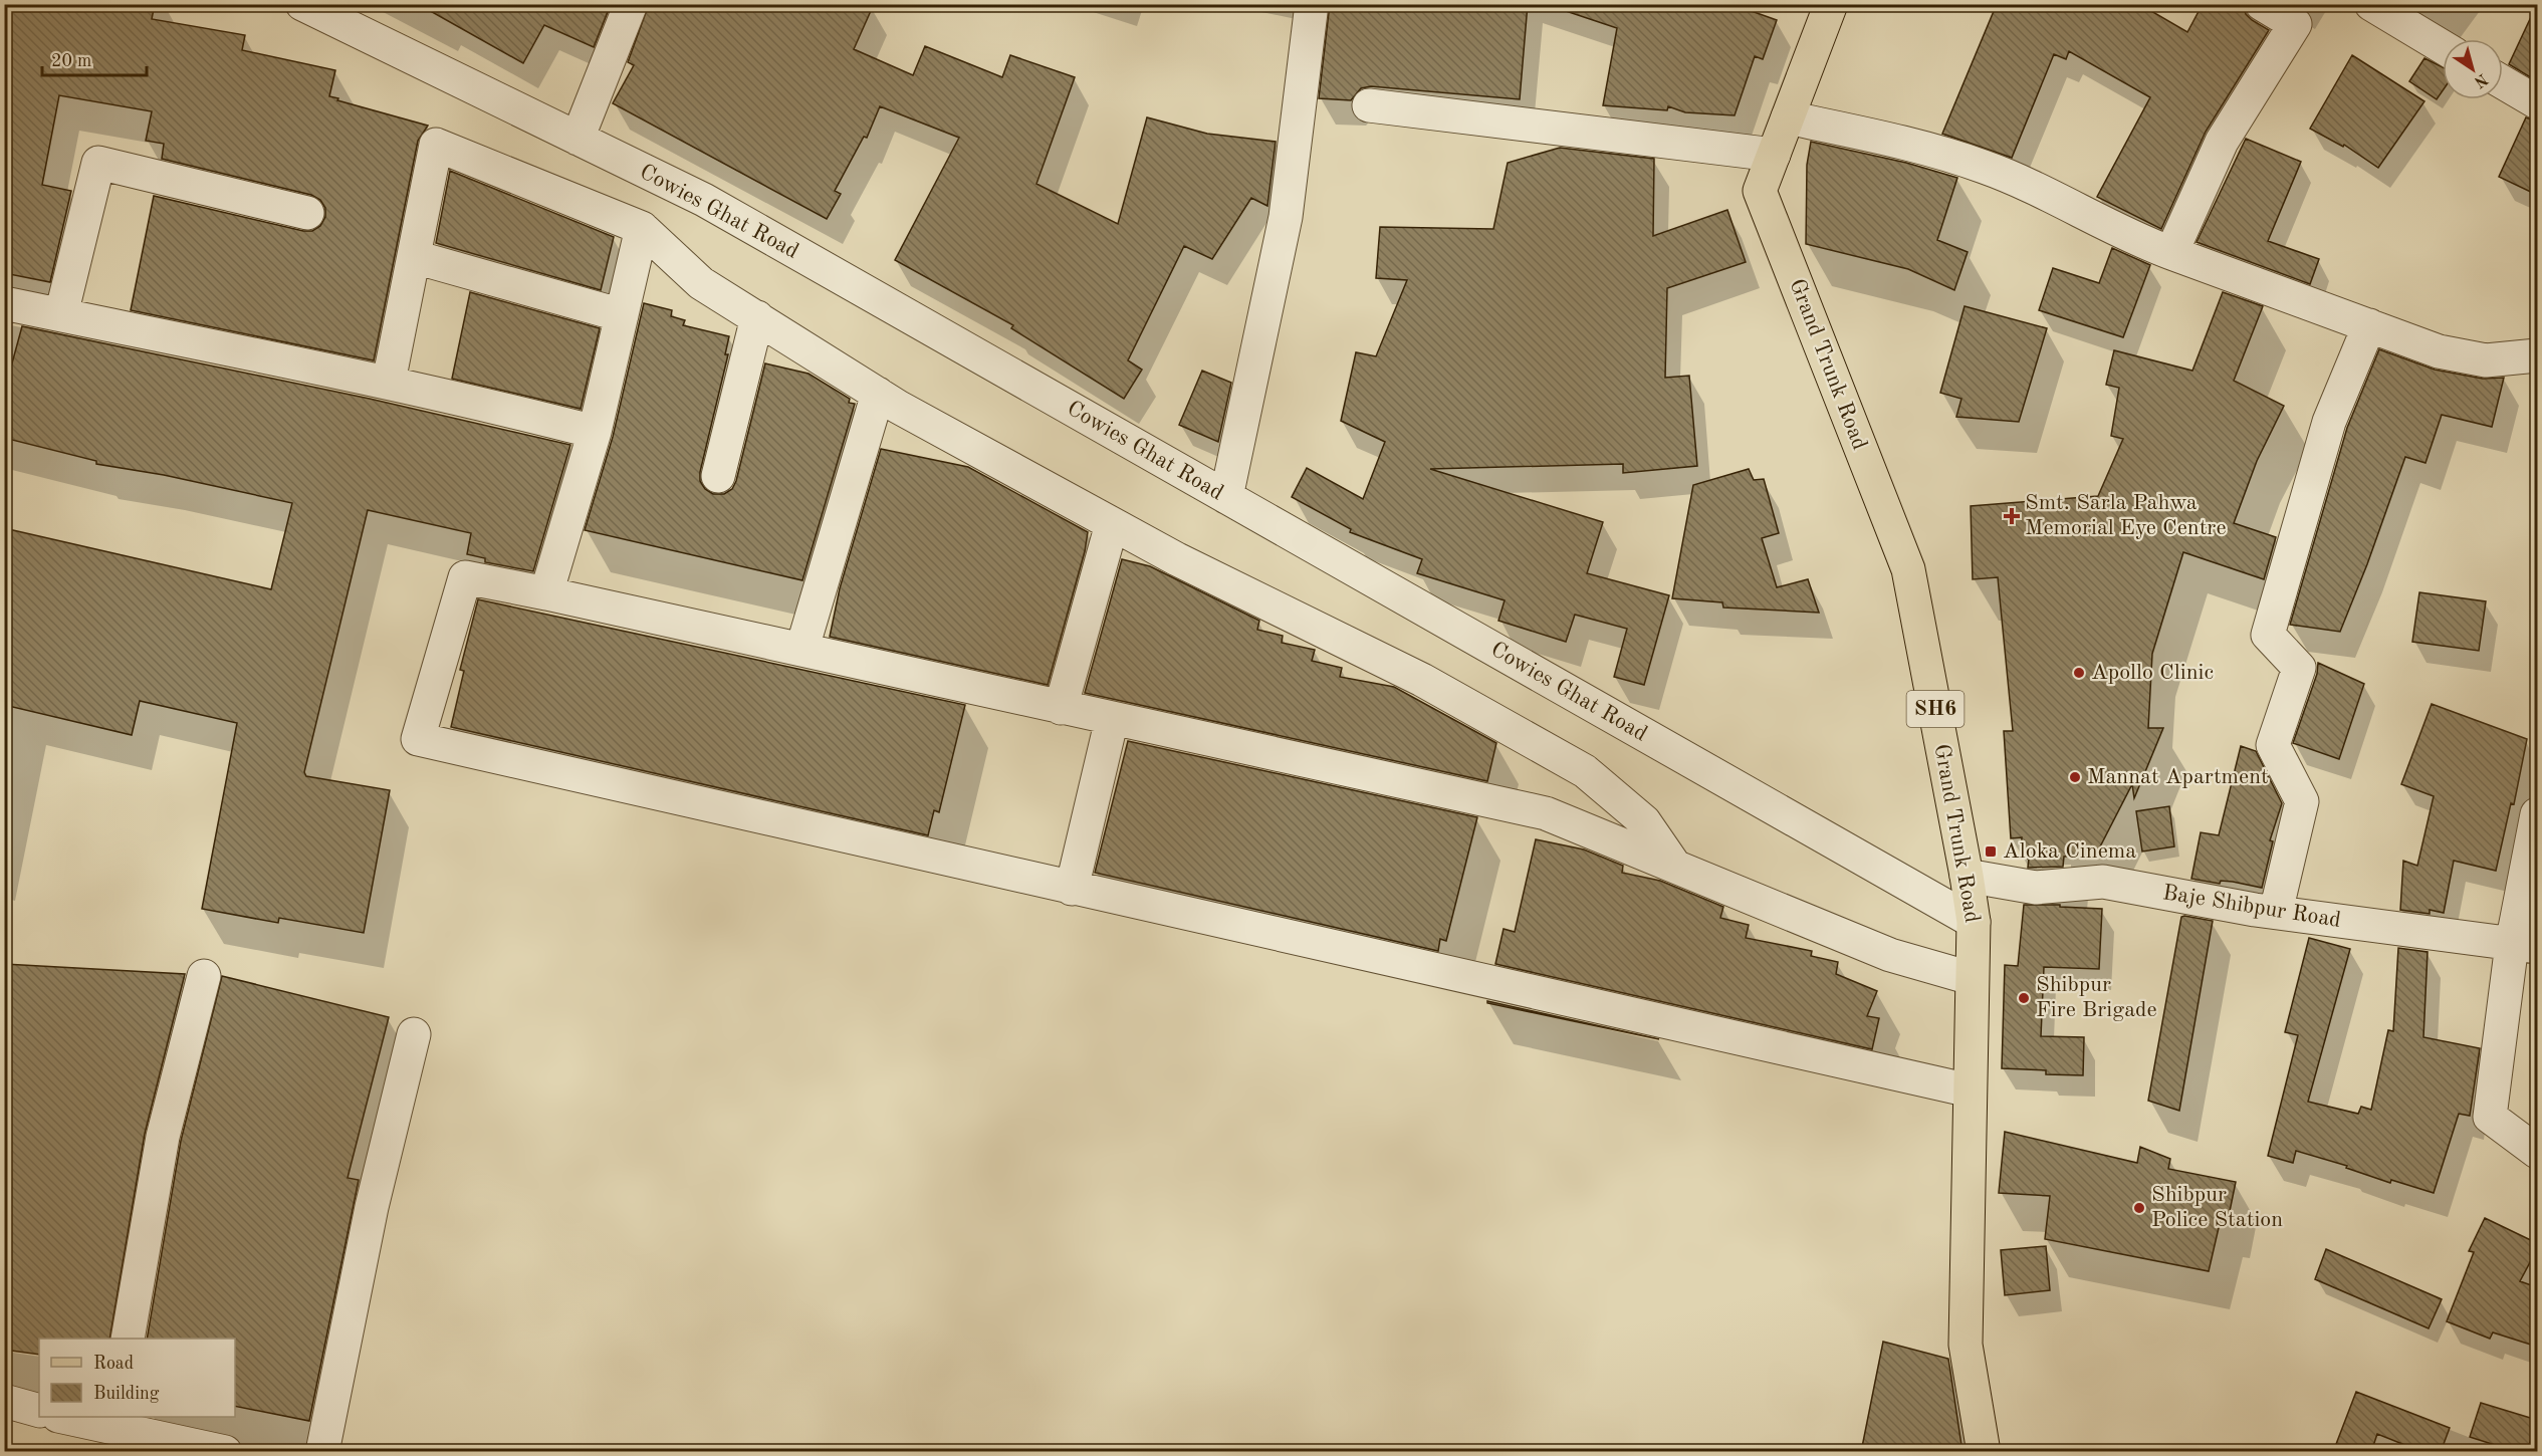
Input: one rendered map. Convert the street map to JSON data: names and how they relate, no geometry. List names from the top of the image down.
{
  "streets": {
    "main road": ["Grand Trunk Road", "SH6"],
    "street": ["Cowies Ghat Road", "Baje Shibpur Road"]
  },
  "crossings": [
    ["Cowies Ghat Road", "Grand Trunk Road"],
    ["Grand Trunk Road", "Baje Shibpur Road"]
  ],
  "places": {
    "health": ["Smt. Sarla Pahwa Memorial Eye Centre"],
    "other": [
      "Apollo Clinic",
      "Mannat Apartment",
      "Shibpur Fire Brigade",
      "Shibpur Police Station"
    ],
    "transit": ["Aloka Cinema"]
  },
  "legend": ["Road", "Building"],
  "scale_bar": "20 m",
  "north": "bottom right"
}
